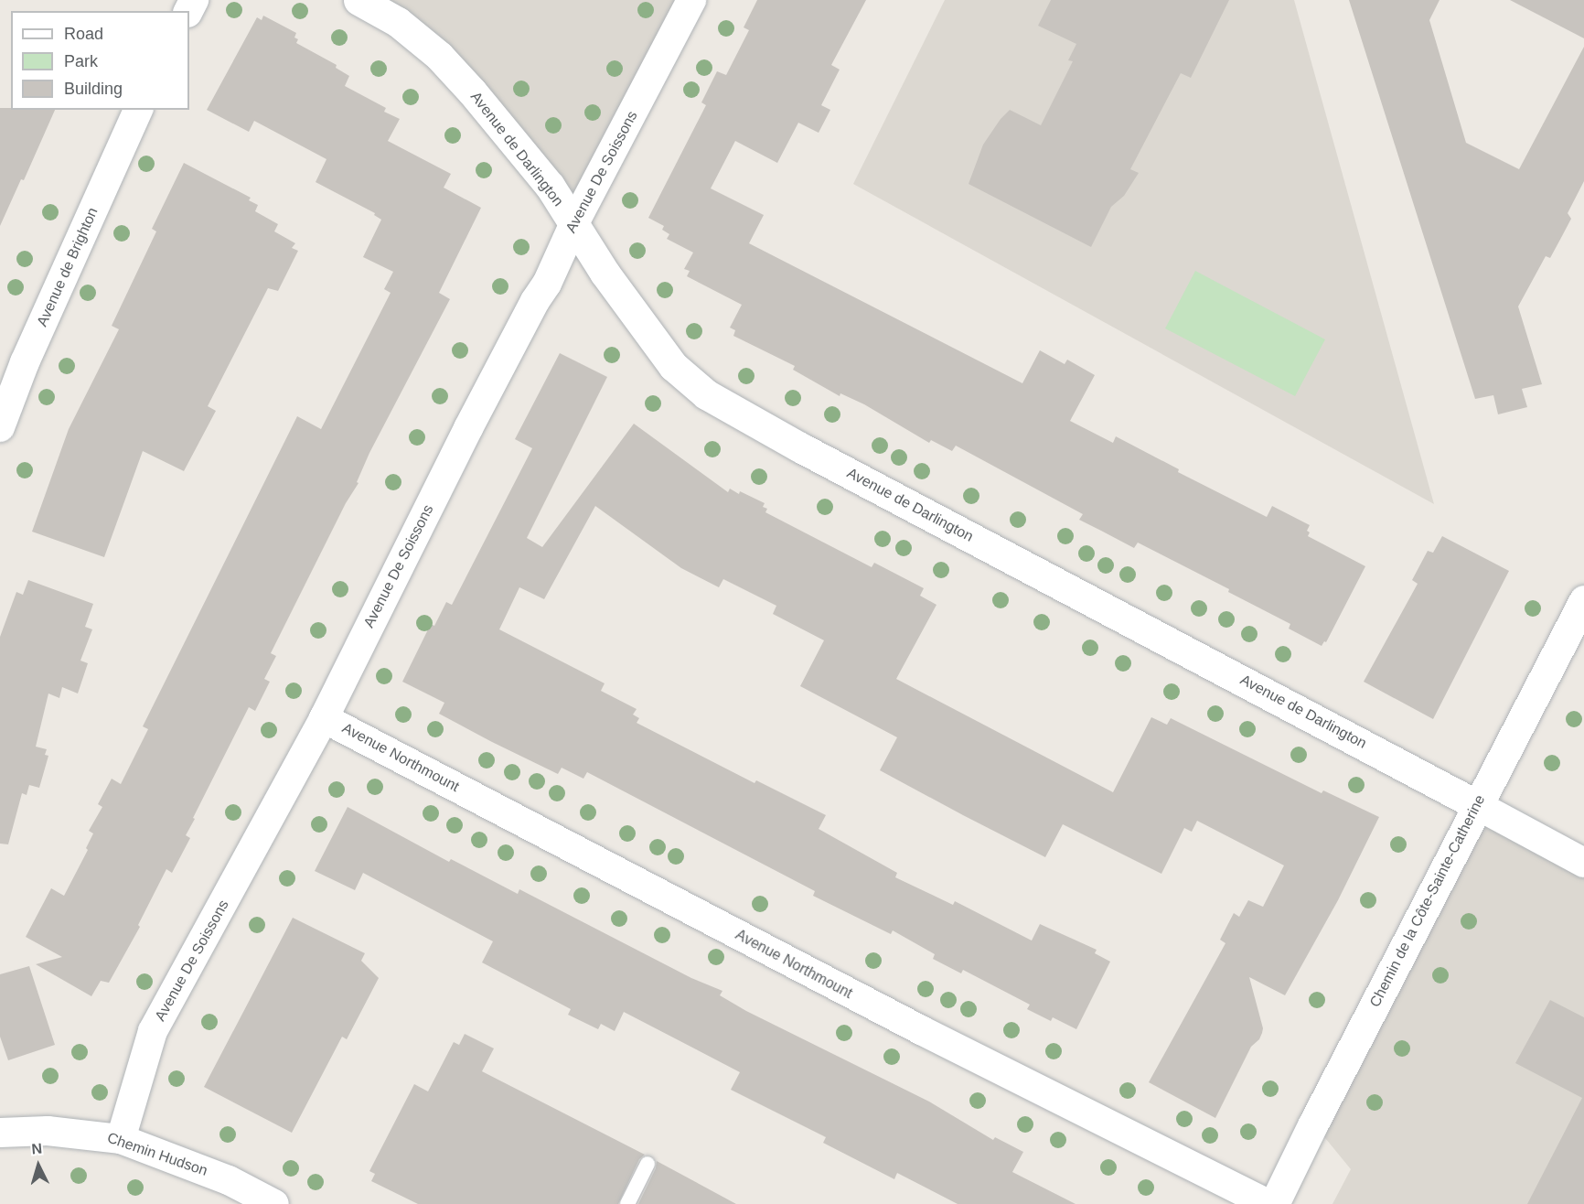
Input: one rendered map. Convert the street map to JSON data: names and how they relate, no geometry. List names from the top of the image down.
{
  "streets": {
    "street": [
      "Avenue de Darlington",
      "Avenue De Soissons",
      "Avenue de Brighton",
      "Avenue Northmount",
      "Chemin de la Côte-Sainte-Catherine",
      "Chemin Hudson"
    ]
  },
  "crossings": [
    ["Avenue de Darlington", "Avenue De Soissons"],
    ["Avenue de Darlington", "Chemin de la Côte-Sainte-Catherine"],
    ["Avenue De Soissons", "Avenue Northmount"],
    ["Avenue De Soissons", "Chemin Hudson"]
  ],
  "legend": ["Road", "Park", "Building"],
  "north": "top"
}
